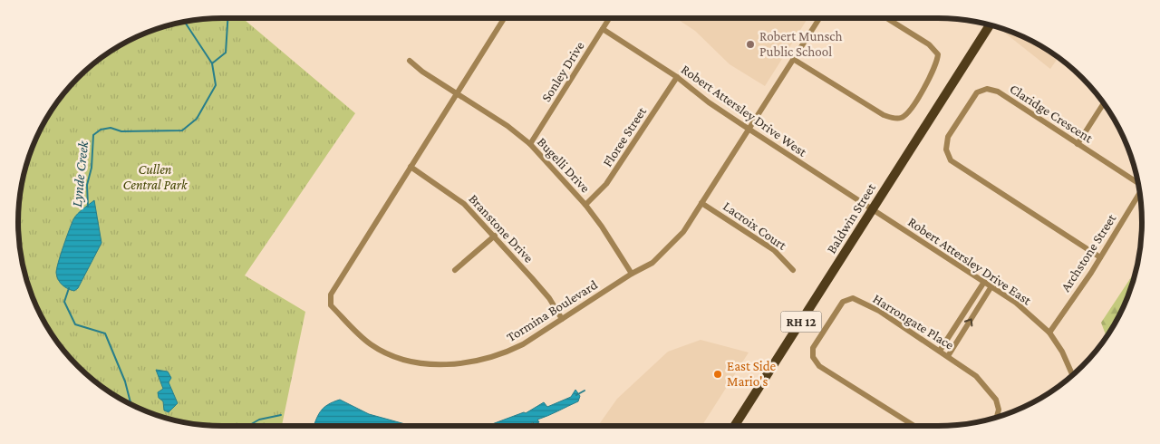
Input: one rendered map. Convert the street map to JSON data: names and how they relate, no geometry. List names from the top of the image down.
{
  "streets": {
    "main road": ["Baldwin Street", "RH 12"],
    "street": [
      "Sonley Drive",
      "Robert Attersley Drive West",
      "Claridge Crescent",
      "Floree Street",
      "Bugelli Drive",
      "Lacroix Court",
      "Branstone Drive",
      "Archstone Street",
      "Robert Attersley Drive East",
      "Tormina Boulevard",
      "Harrongate Place"
    ]
  },
  "crossings": [
    ["Sonley Drive", "Robert Attersley Drive West"],
    ["Sonley Drive", "Bugelli Drive"],
    ["Robert Attersley Drive West", "Floree Street"],
    ["Robert Attersley Drive West", "Baldwin Street"],
    ["Robert Attersley Drive West", "Robert Attersley Drive East"],
    ["Robert Attersley Drive West", "Tormina Boulevard"],
    ["Claridge Crescent", "Archstone Street"],
    ["Floree Street", "Bugelli Drive"],
    ["Bugelli Drive", "Tormina Boulevard"],
    ["Baldwin Street", "Robert Attersley Drive East"],
    ["Lacroix Court", "Tormina Boulevard"],
    ["Branstone Drive", "Tormina Boulevard"],
    ["Archstone Street", "Robert Attersley Drive East"]
  ],
  "water": ["Lynde Creek"],
  "parks": ["Cullen Central Park"],
  "places": ["Robert Munsch Public School", "East Side Mario's"]
}
